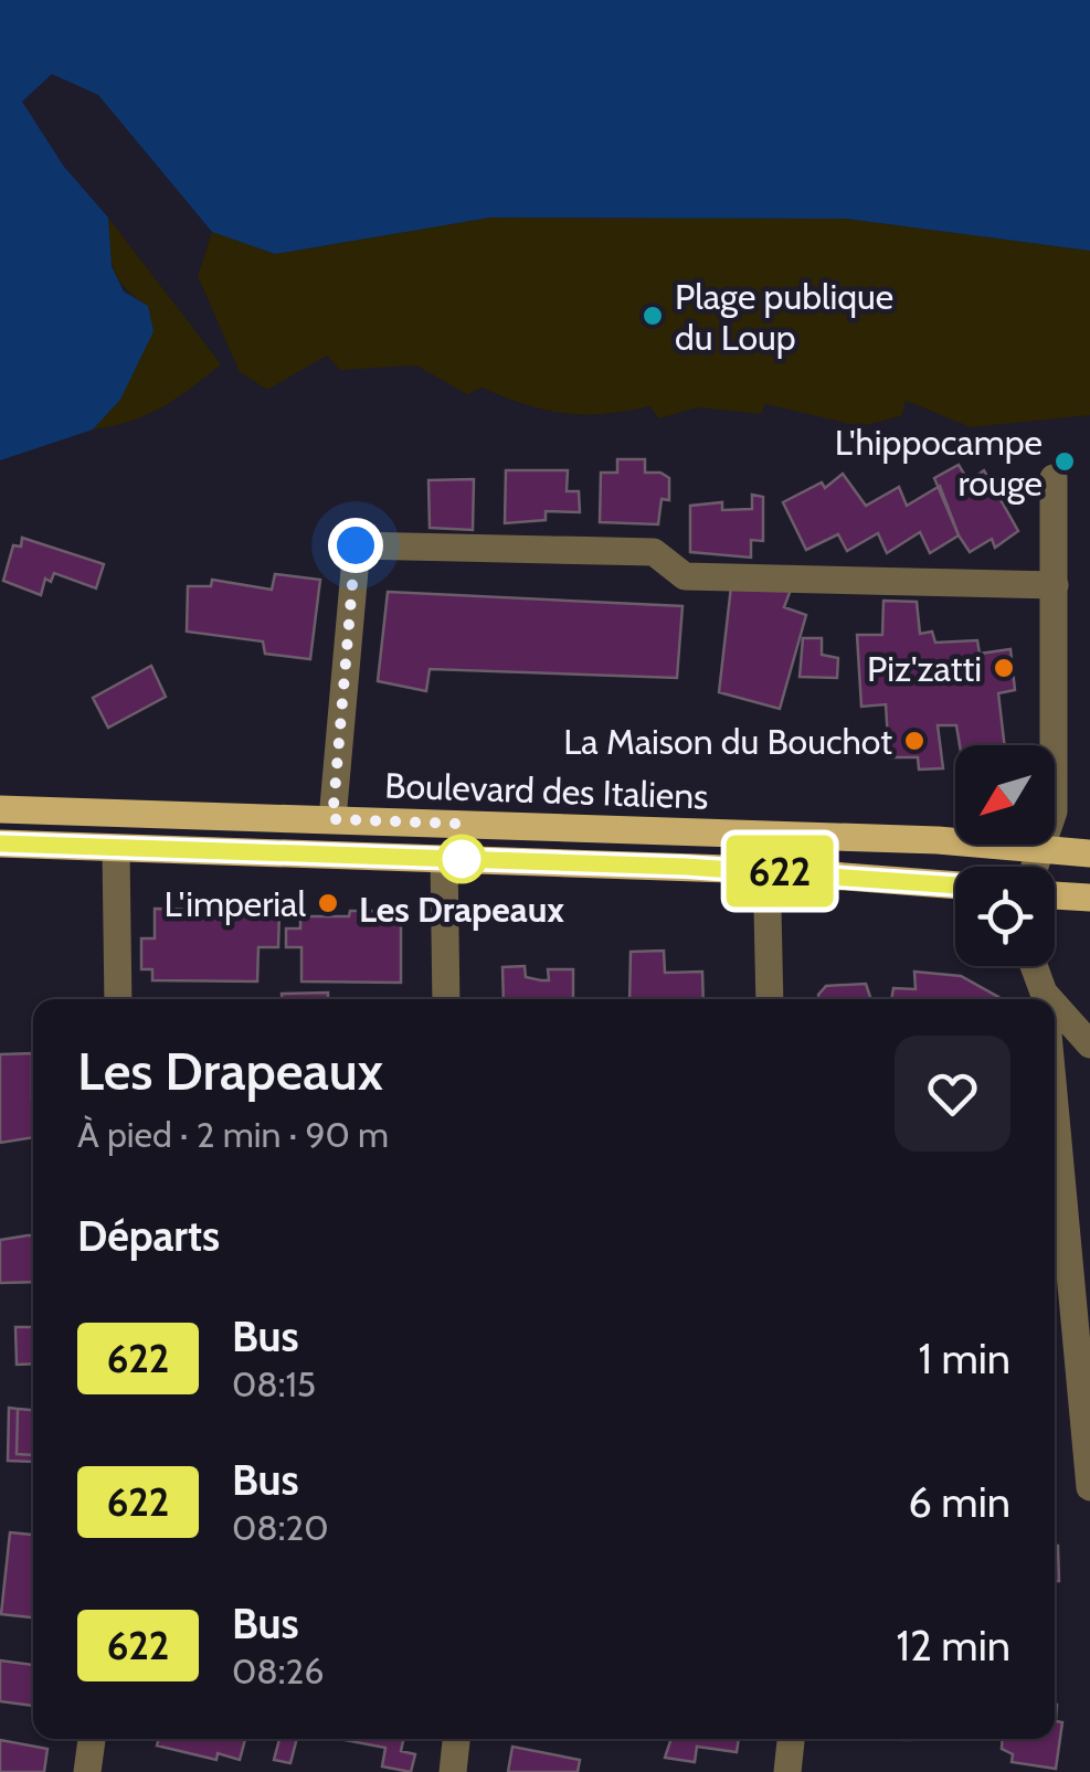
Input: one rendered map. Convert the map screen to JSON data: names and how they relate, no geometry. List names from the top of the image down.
{
  "streets": {
    "main road": ["Boulevard des Italiens"]
  },
  "places": [
    "Plage publique du Loup",
    "L'hippocampe rouge",
    "Piz'zatti",
    "La Maison du Bouchot",
    "Les Drapeaux",
    "L'imperial"
  ],
  "lines": ["bus line 622"],
  "north": "bottom left",
  "page": {
    "on_map": "622",
    "heading": [
      ["Les Drapeaux", "À pied · 2 min · 90 m"],
      "Départs"
    ],
    "list": [
      {
        "mark": "622",
        "name": "Bus",
        "note": "08:15",
        "value": "1 min"
      },
      {
        "mark": "622",
        "name": "Bus",
        "note": "08:20",
        "value": "6 min"
      },
      {
        "mark": "622",
        "name": "Bus",
        "note": "08:26",
        "value": "12 min"
      }
    ]
  }
}
